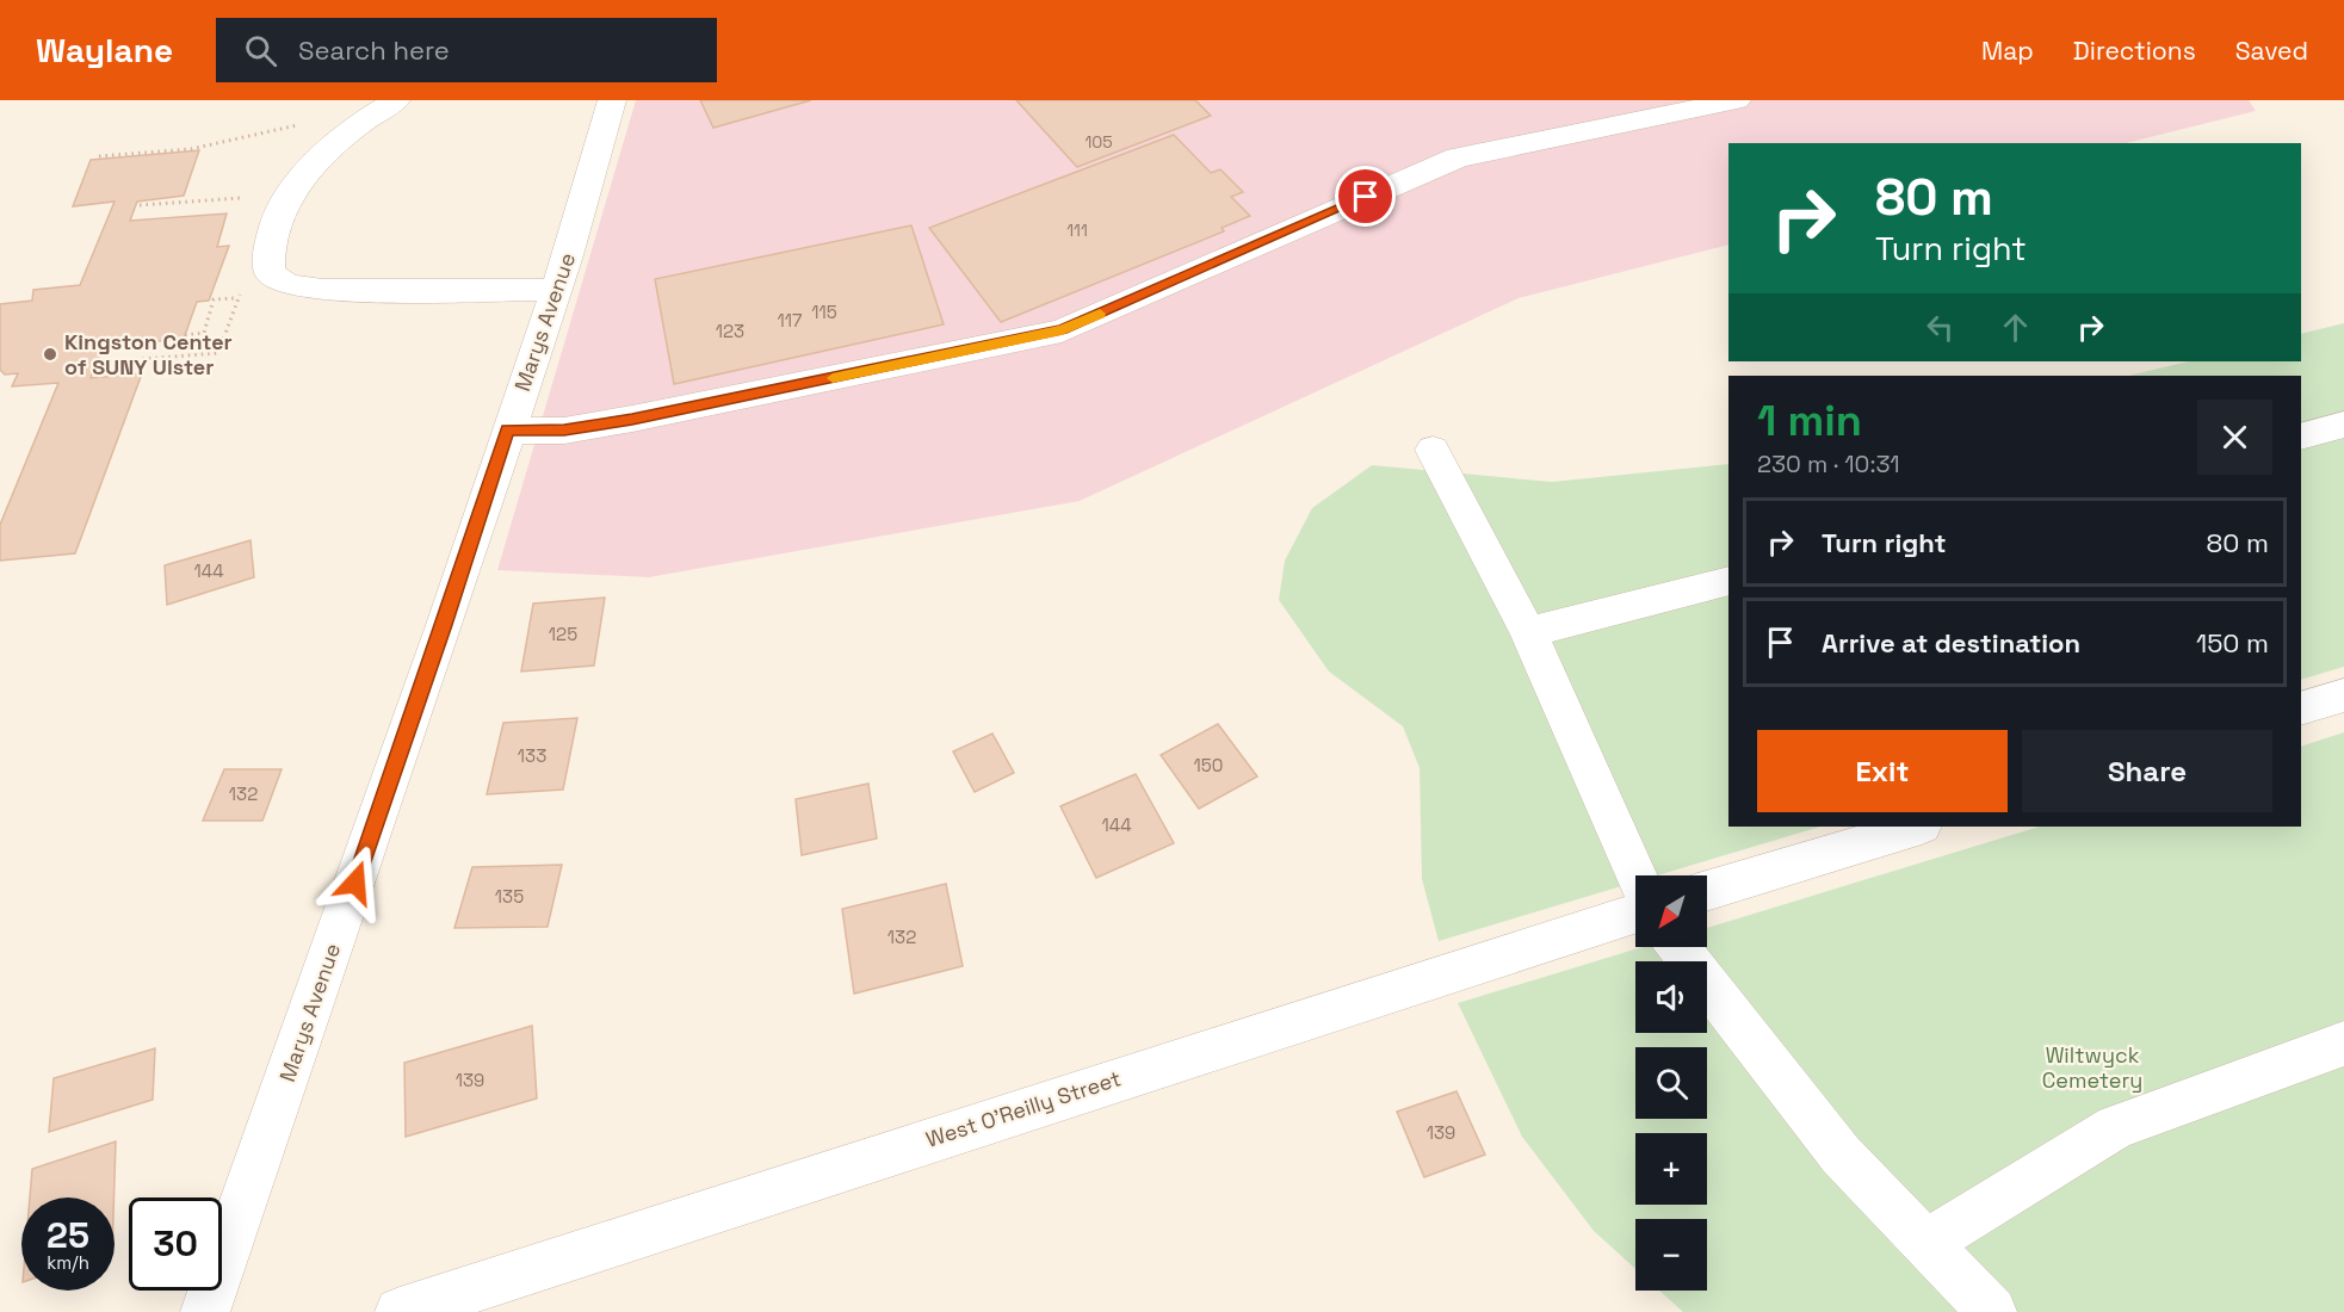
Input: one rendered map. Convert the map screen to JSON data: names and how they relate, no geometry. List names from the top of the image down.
{
  "streets": {
    "street": ["Marys Avenue", "West O'Reilly Street"]
  },
  "parks": ["Wiltwyck Cemetery"],
  "places": ["Kingston Center of SUNY Ulster"],
  "house_numbers": [
    "105",
    "111",
    "115",
    "117",
    "123",
    "144",
    "125",
    "133",
    "150",
    "132",
    "144",
    "135",
    "132",
    "139",
    "139"
  ],
  "north": "bottom left",
  "page": {
    "header": "Waylane",
    "search": "Search here",
    "nav": ["Map", "Directions", "Saved"],
    "turn": ["80 m", "Turn right"],
    "heading": ["1 min", "230 m · 10:31"],
    "list": [
      {
        "name": "Turn right",
        "value": "80 m"
      },
      {
        "name": "Arrive at destination",
        "value": "150 m"
      }
    ],
    "buttons": ["Exit", "Share"],
    "map_buttons": ["+", "−"],
    "speed": "25 km/h",
    "limit": "30"
  }
}
